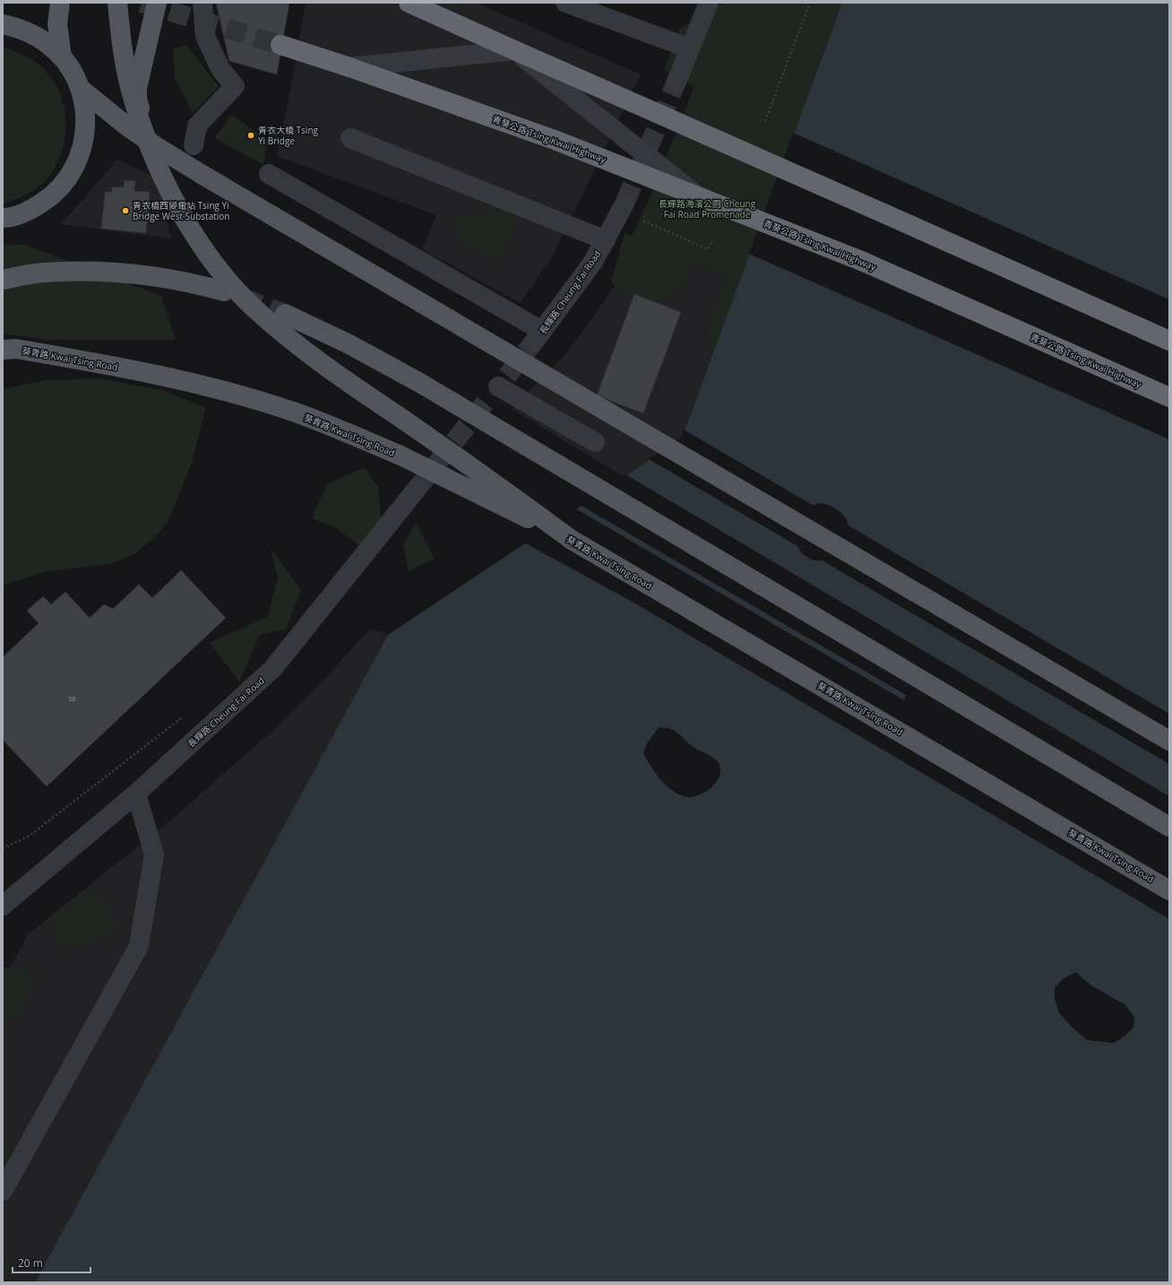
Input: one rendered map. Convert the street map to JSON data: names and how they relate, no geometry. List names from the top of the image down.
{
  "streets": {
    "highway": ["青葵公路 Tsing Kwai Highway"],
    "main road": ["葵青路 Kwai Tsing Road"],
    "street": ["長輝路 Cheung Fai Road"]
  },
  "parks": ["長輝路海濱公園 Cheung Fai Road Promenade"],
  "places": ["青衣大橋 Tsing Yi Bridge", "青衣橋西變電站 Tsing Yi Bridge West Substation"],
  "house_numbers": ["38"],
  "scale_bar": "20 m"
}
